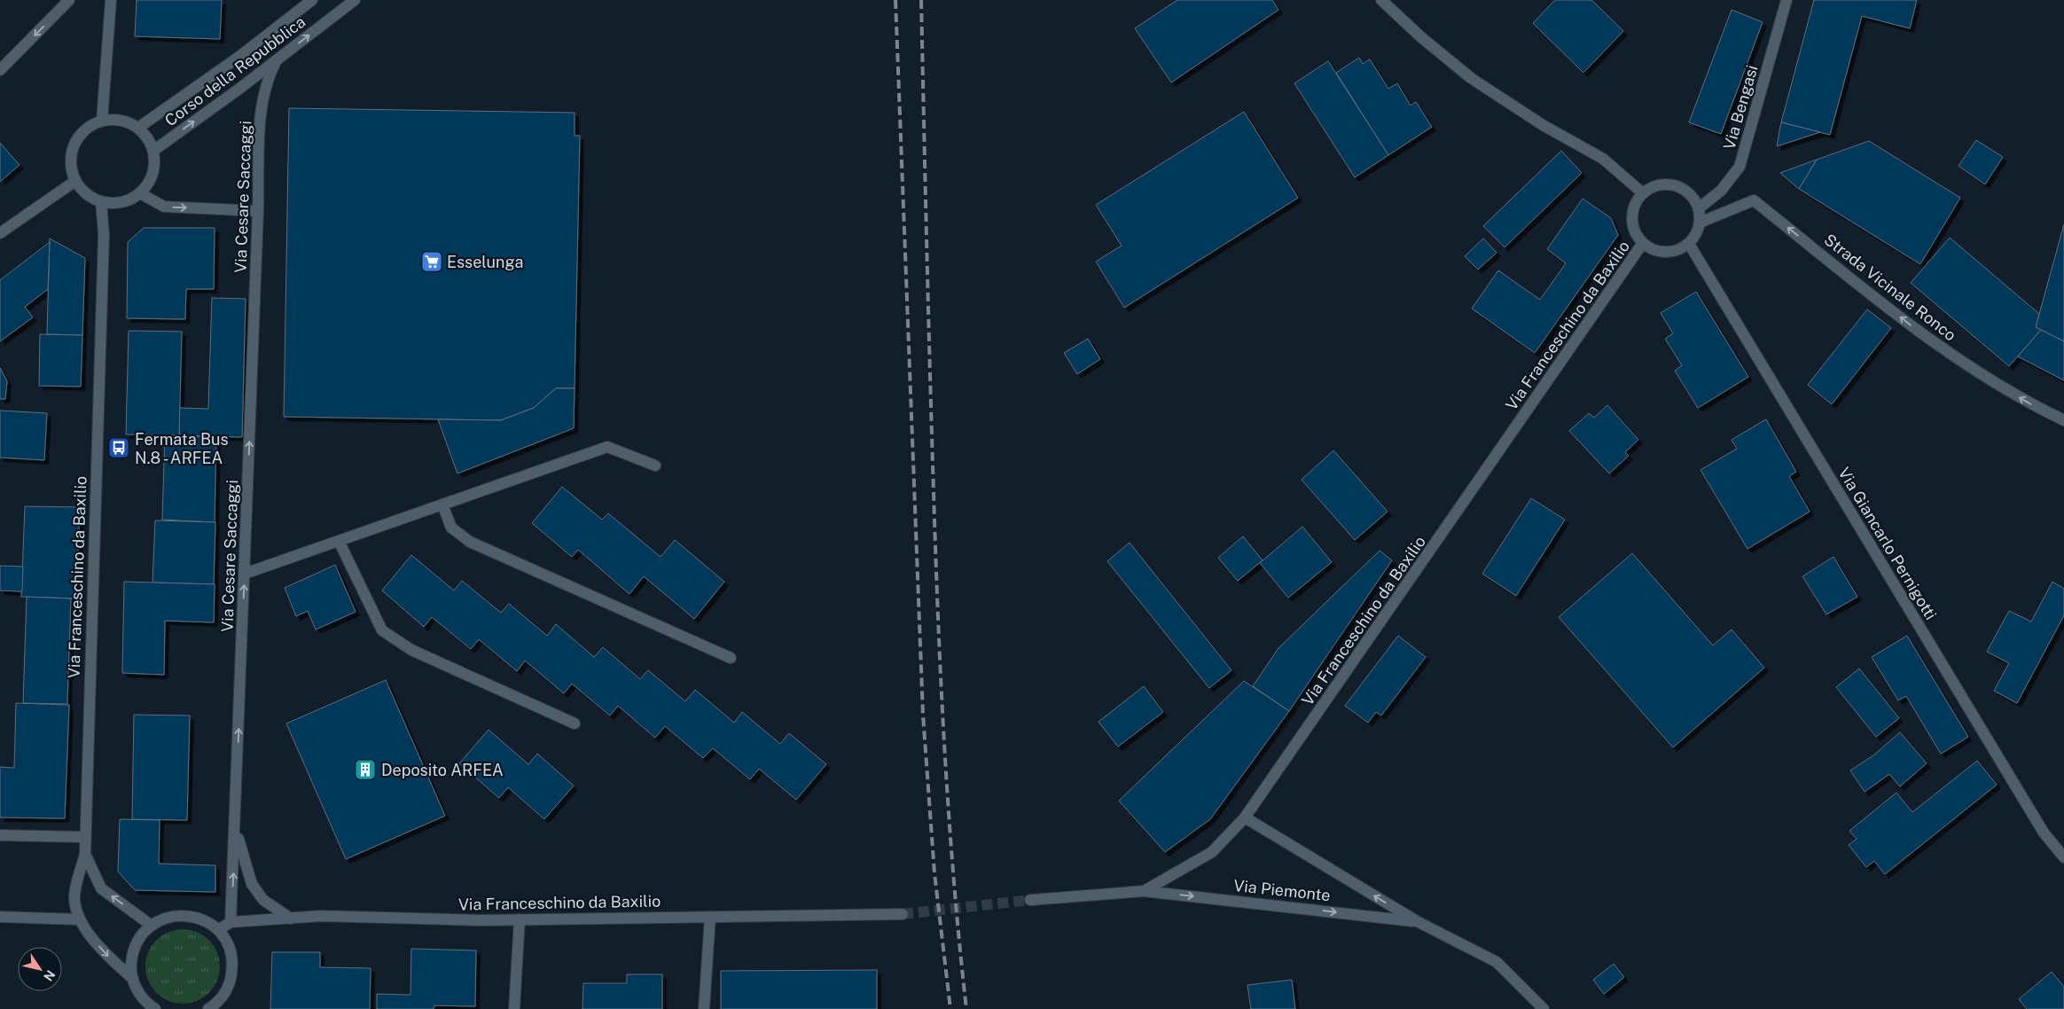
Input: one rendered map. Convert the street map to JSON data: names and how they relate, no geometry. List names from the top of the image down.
{
  "streets": {
    "street": [
      "Corso della Repubblica",
      "Via Bengasi",
      "Via Cesare Saccaggi",
      "Strada Vicinale Ronco",
      "Via Franceschino da Baxilio",
      "Via Giancarlo Pernigotti",
      "Via Piemonte"
    ]
  },
  "crossings": [
    ["Corso della Repubblica", "Via Cesare Saccaggi"],
    ["Corso della Repubblica", "Via Franceschino da Baxilio"],
    ["Via Bengasi", "Strada Vicinale Ronco"],
    ["Via Bengasi", "Via Franceschino da Baxilio"],
    ["Via Bengasi", "Via Giancarlo Pernigotti"],
    ["Via Cesare Saccaggi", "Via Franceschino da Baxilio"],
    ["Strada Vicinale Ronco", "Via Franceschino da Baxilio"],
    ["Strada Vicinale Ronco", "Via Giancarlo Pernigotti"],
    ["Via Franceschino da Baxilio", "Via Giancarlo Pernigotti"],
    ["Via Franceschino da Baxilio", "Via Piemonte"]
  ],
  "one_way": ["Via Cesare Saccaggi", "Strada Vicinale Ronco"],
  "places": {
    "supermarket": ["Esselunga"],
    "bus stop": ["Fermata Bus N.8 - ARFEA"],
    "building": ["Deposito ARFEA"]
  },
  "north": "bottom right"
}
